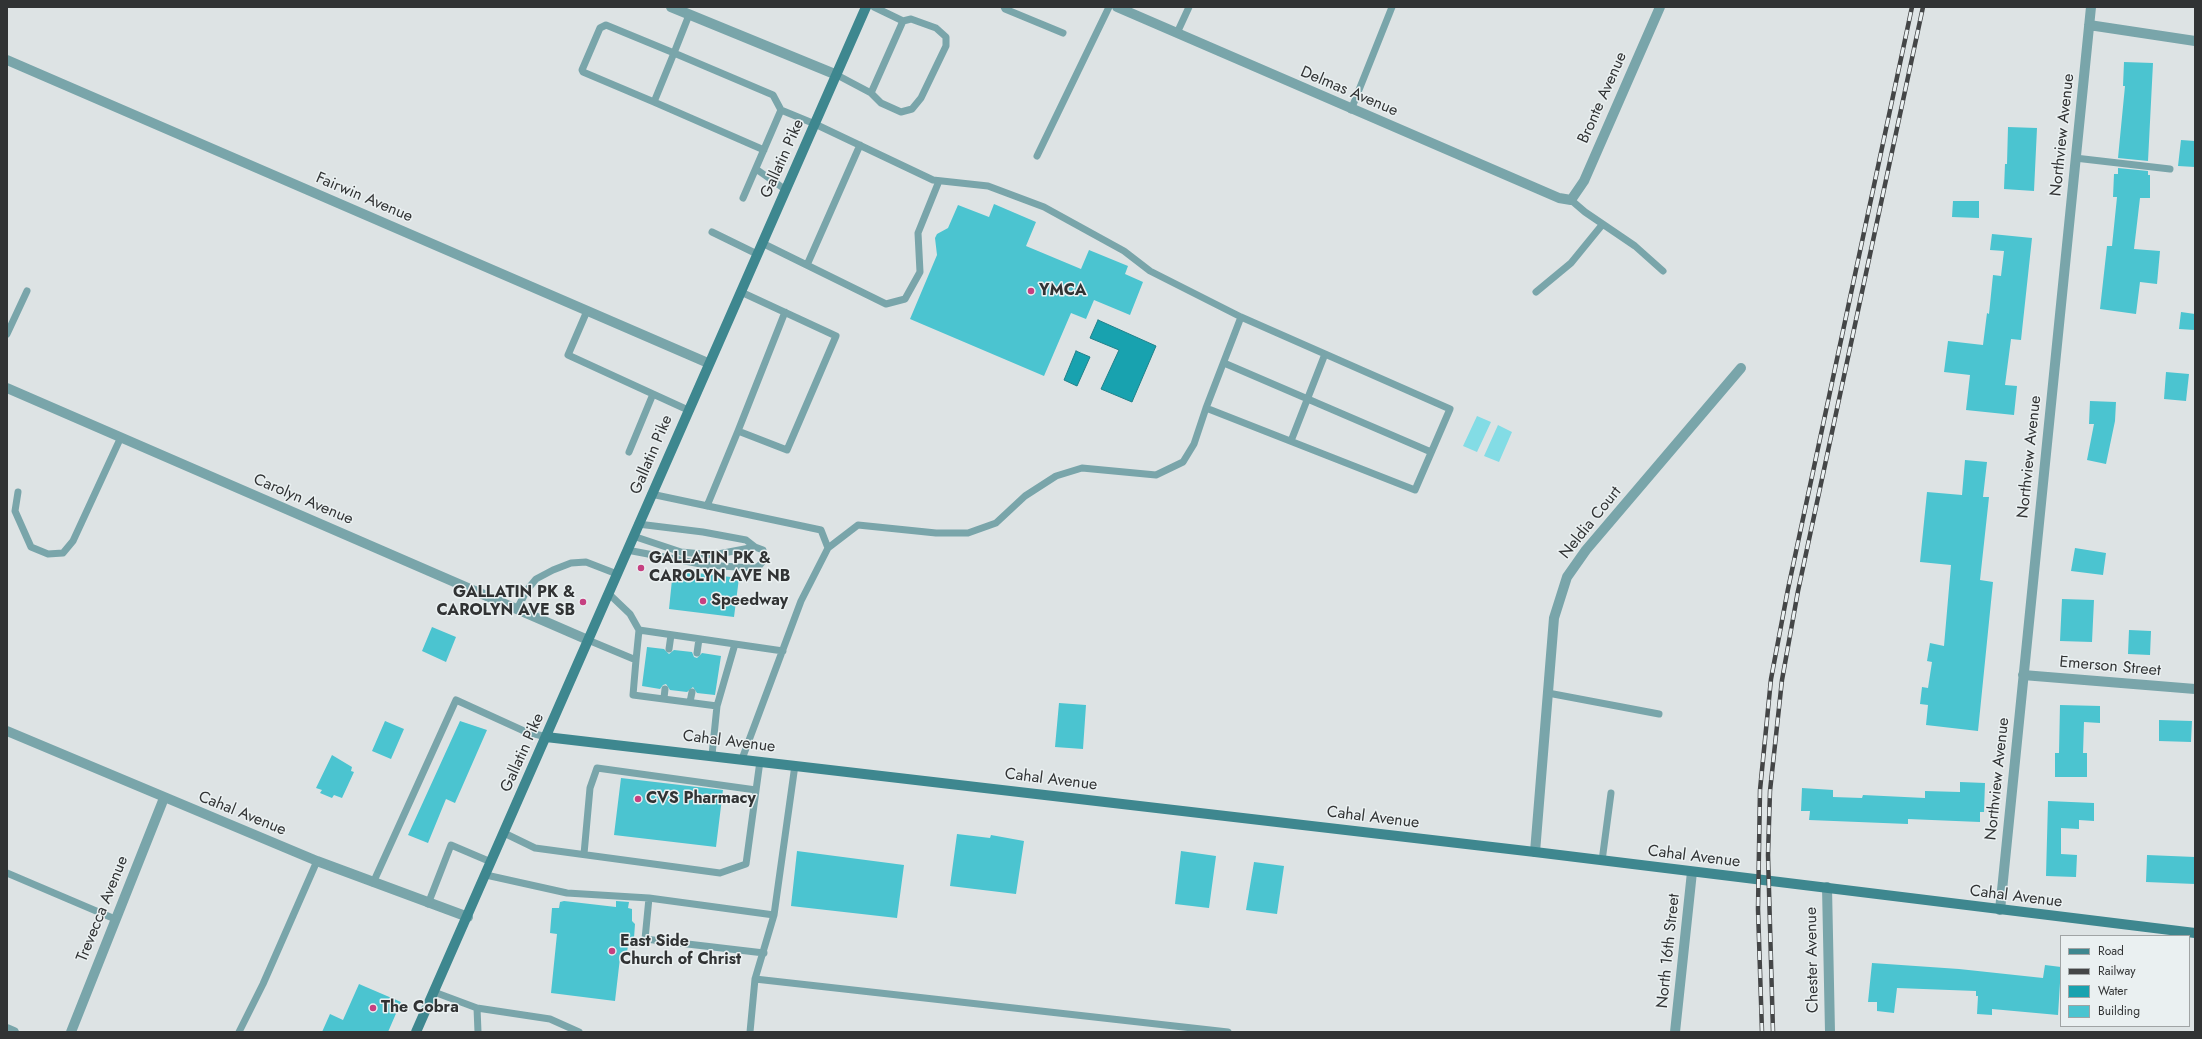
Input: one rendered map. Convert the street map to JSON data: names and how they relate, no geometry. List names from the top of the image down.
{
  "streets": {
    "street": [
      "Delmas Avenue",
      "Bronte Avenue",
      "Northview Avenue",
      "Gallatin Pike",
      "Fairwin Avenue",
      "Carolyn Avenue",
      "Neldia Court",
      "Emerson Street",
      "Cahal Avenue",
      "Trevecca Avenue",
      "North 16th Street",
      "Chester Avenue"
    ]
  },
  "crossings": [
    ["Delmas Avenue", "Bronte Avenue"],
    ["Northview Avenue", "Emerson Street"],
    ["Northview Avenue", "Cahal Avenue"],
    ["Gallatin Pike", "Fairwin Avenue"],
    ["Gallatin Pike", "Carolyn Avenue"],
    ["Gallatin Pike", "Cahal Avenue"],
    ["Neldia Court", "Cahal Avenue"],
    ["Cahal Avenue", "Trevecca Avenue"],
    ["Cahal Avenue", "North 16th Street"],
    ["Cahal Avenue", "Chester Avenue"]
  ],
  "places": [
    "YMCA",
    "GALLATIN PK & CAROLYN AVE NB",
    "Speedway",
    "GALLATIN PK & CAROLYN AVE SB",
    "CVS Pharmacy",
    "East Side Church of Christ",
    "The Cobra"
  ],
  "legend": [
    "Road",
    "Railway",
    "Water",
    "Building"
  ]
}
